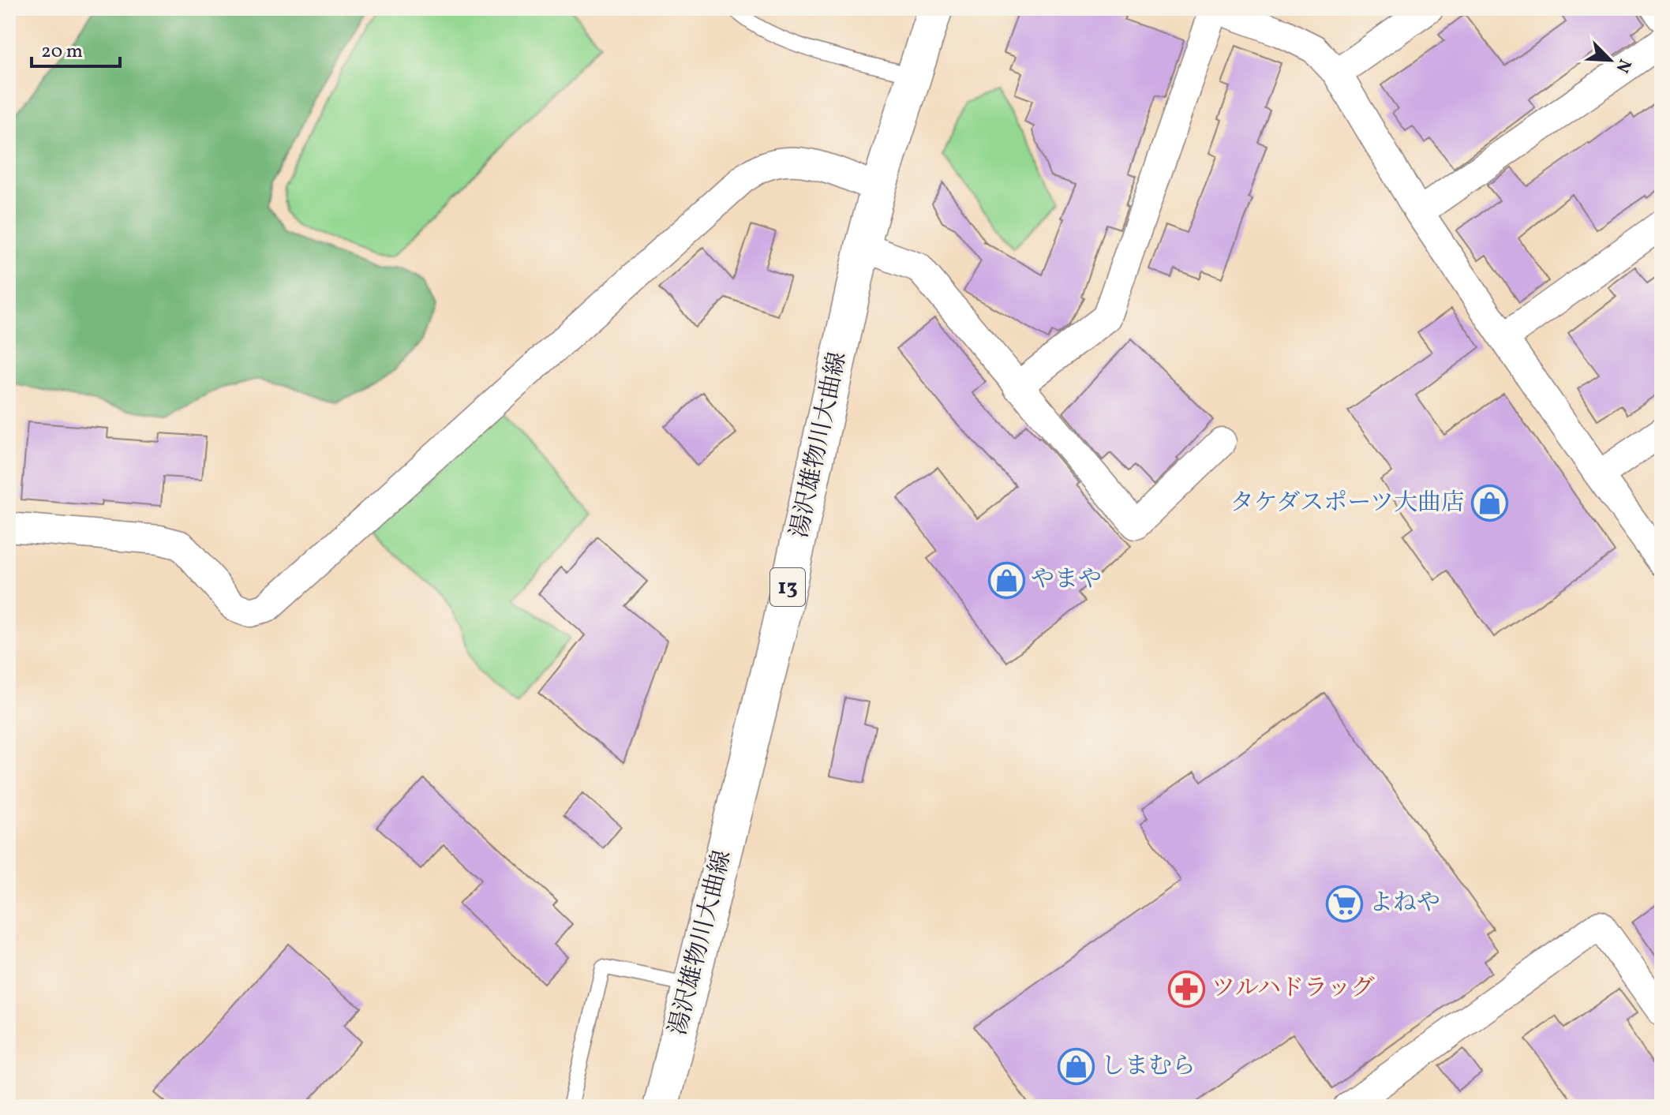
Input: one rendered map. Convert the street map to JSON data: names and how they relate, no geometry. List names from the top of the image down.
{
  "streets": {
    "main road": ["湯沢雄物川大曲線", "13"]
  },
  "places": {
    "shop": ["タケダスポーツ大曲店", "やまや", "しまむら"],
    "supermarket": ["よねや"],
    "pharmacy": ["ツルハドラッグ"]
  },
  "scale_bar": "20 m",
  "north": "bottom right"
}
